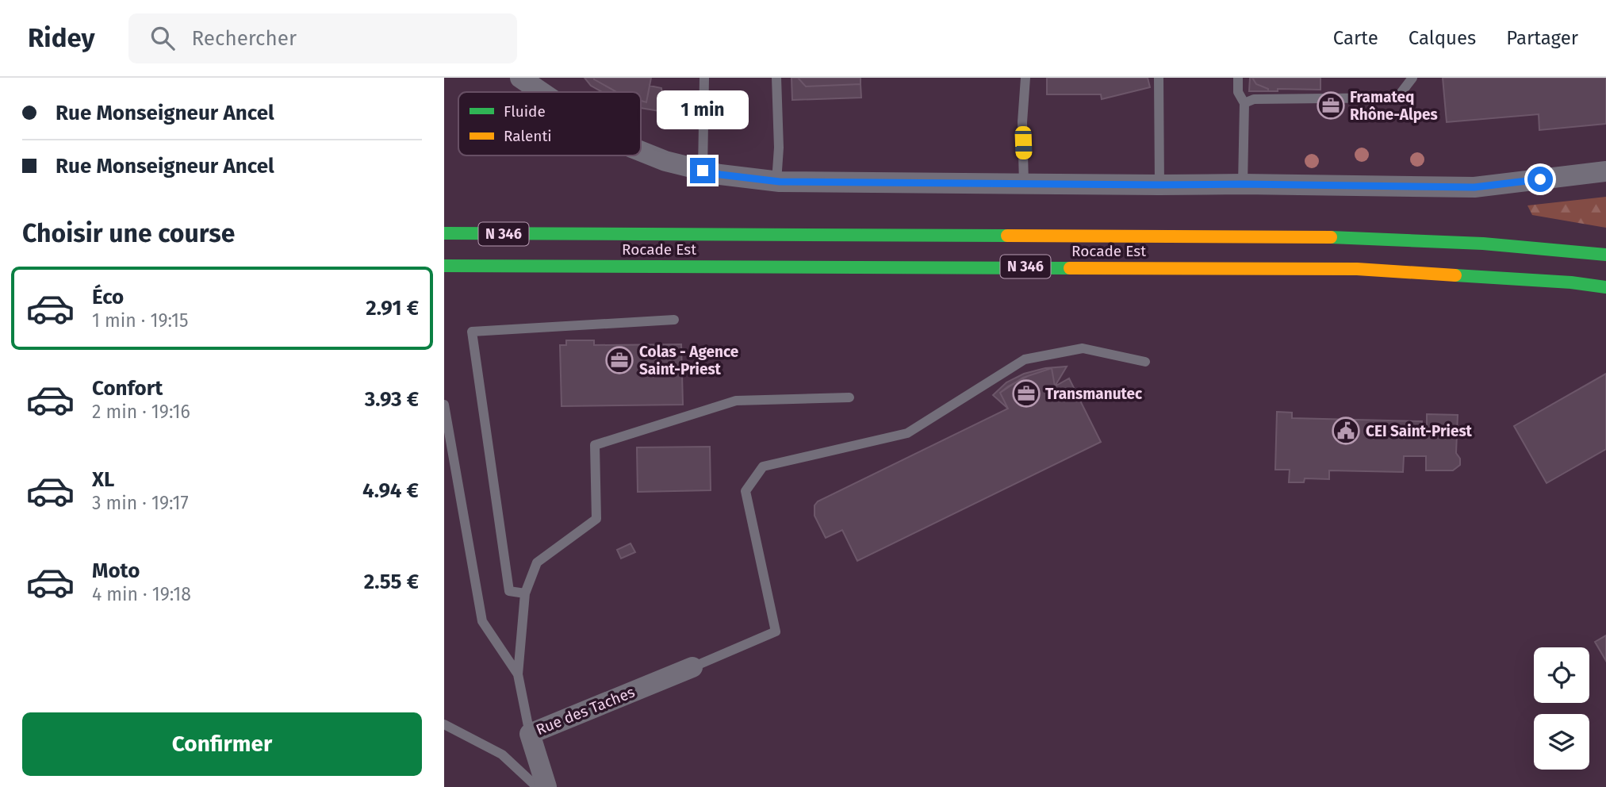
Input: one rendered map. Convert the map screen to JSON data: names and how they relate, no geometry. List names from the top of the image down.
{
  "streets": {
    "highway": ["N 346", "Rocade Est"],
    "street": ["Rue des Taches"]
  },
  "places": {
    "office": ["Framateq Rhône-Alpes", "Colas - Agence Saint-Priest", "Transmanutec"],
    "public building": ["CEI Saint-Priest"]
  },
  "legend": ["Fluide", "Ralenti"],
  "page": {
    "header": "Ridey",
    "search": "Rechercher",
    "nav": ["Carte", "Calques", "Partager"],
    "banner": ["Rue Monseigneur Ancel", "Rue Monseigneur Ancel"],
    "bubble": "1 min",
    "heading": "Choisir une course",
    "list": [
      {
        "name": "Éco",
        "note": "1 min · 19:15",
        "value": "2.91 €"
      },
      {
        "name": "Confort",
        "note": "2 min · 19:16",
        "value": "3.93 €"
      },
      {
        "name": "XL",
        "note": "3 min · 19:17",
        "value": "4.94 €"
      },
      {
        "name": "Moto",
        "note": "4 min · 19:18",
        "value": "2.55 €"
      }
    ],
    "buttons": "Confirmer"
  }
}
